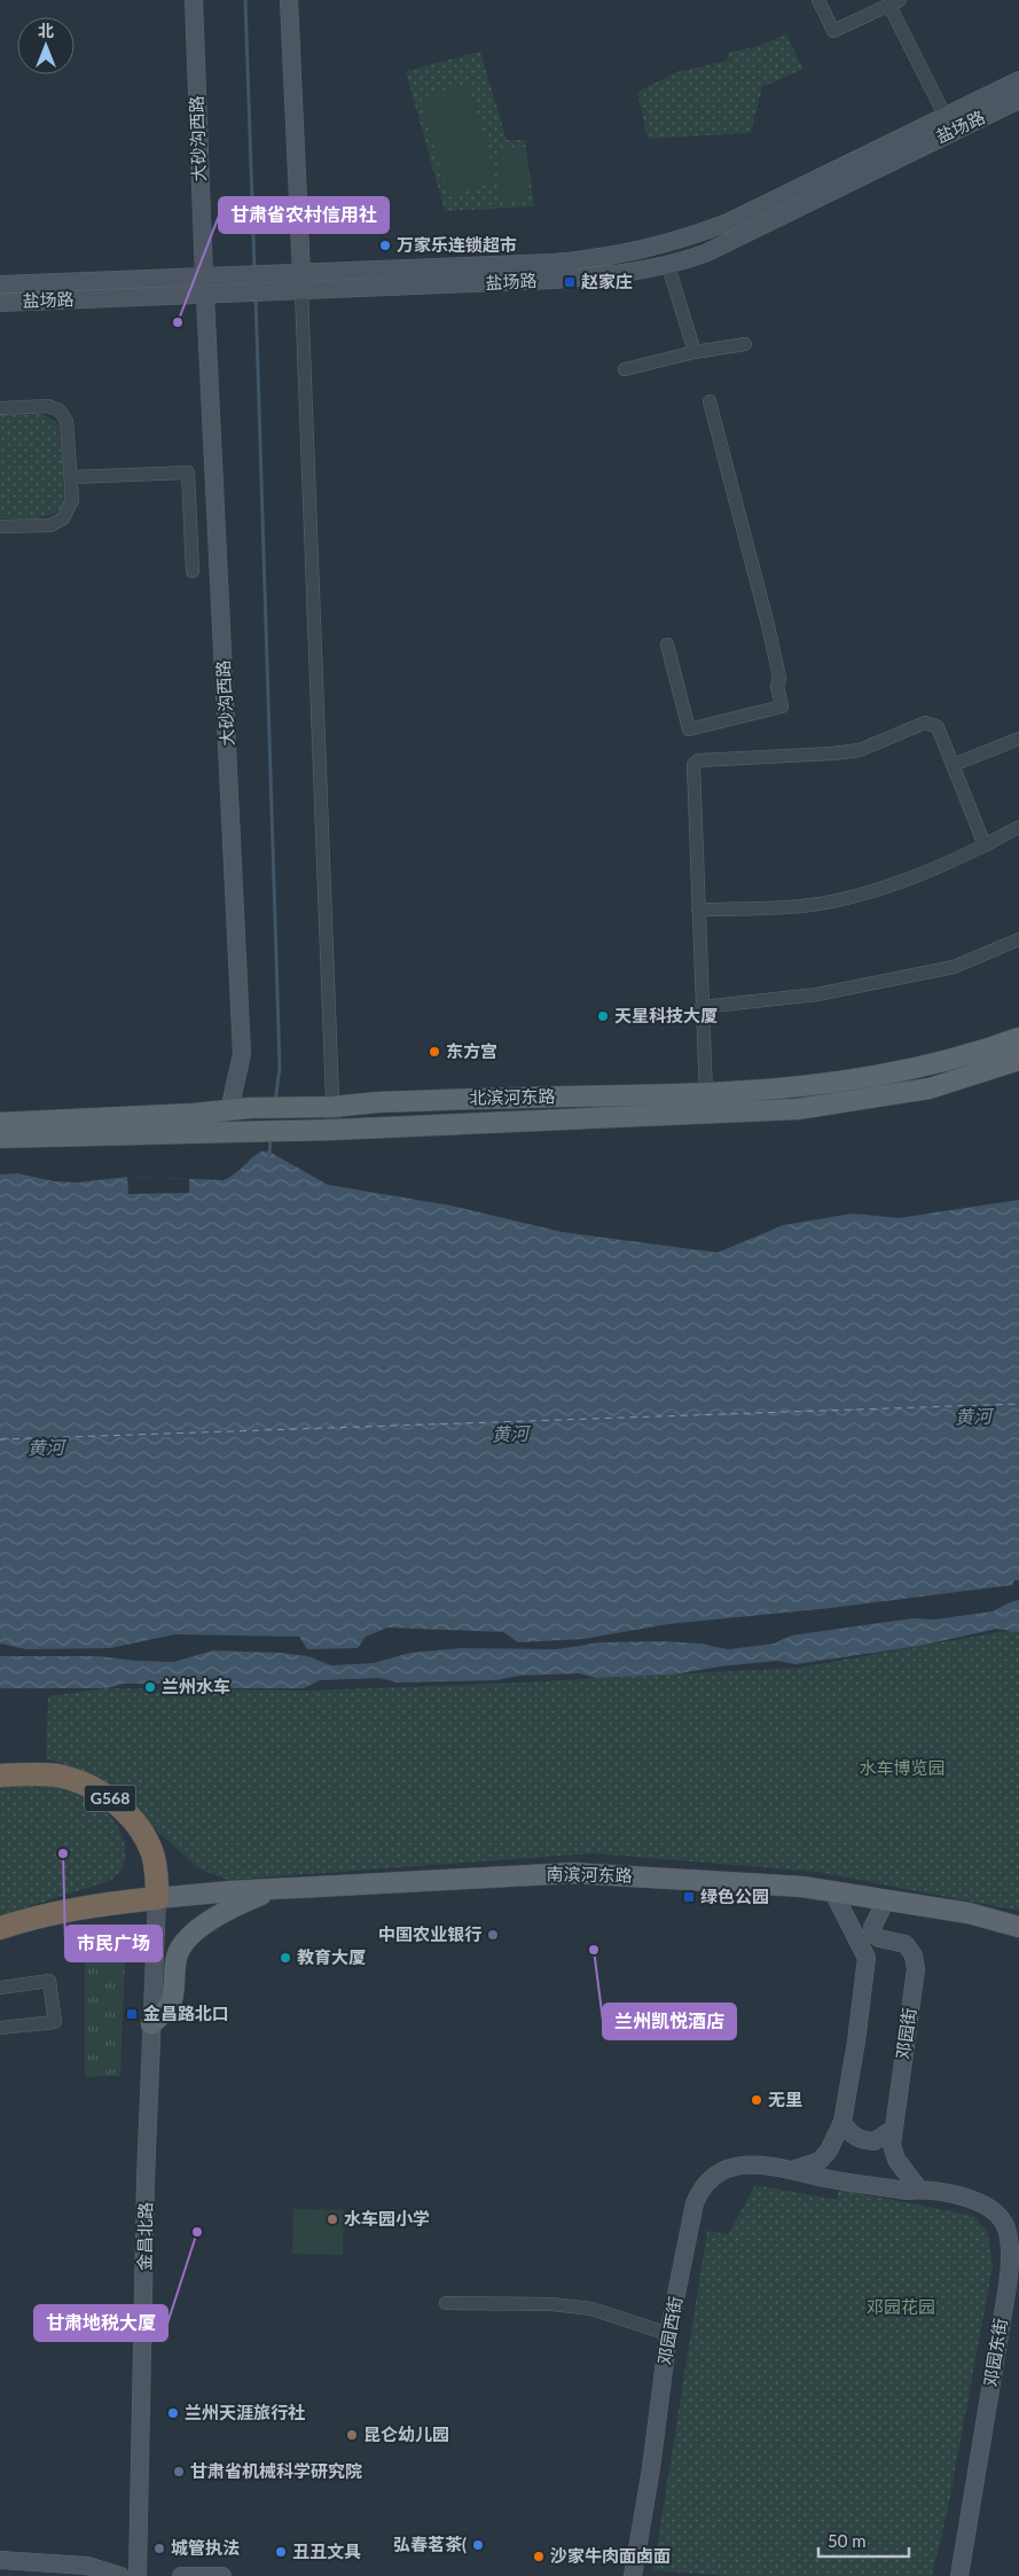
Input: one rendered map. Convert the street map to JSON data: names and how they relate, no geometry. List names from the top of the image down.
{
  "streets": {
    "highway": ["G568", "南滨河东路"],
    "main road": ["北滨河东路"],
    "street": [
      "盐场路",
      "大砂沟西路",
      "邓园街",
      "金昌北路",
      "邓园西街",
      "邓园东街"
    ]
  },
  "crossings": [
    ["盐场路", "大砂沟西路"],
    ["大砂沟西路", "北滨河东路"],
    ["G568", "南滨河东路"],
    ["G568", "金昌北路"],
    ["南滨河东路", "邓园街"],
    ["南滨河东路", "金昌北路"],
    ["邓园街", "邓园东街"],
    ["邓园西街", "邓园东街"]
  ],
  "water": ["黄河"],
  "parks": ["水车博览园", "邓园花园"],
  "places": {
    "other": [
      "万家乐连锁超市",
      "甘肃省农村信用社",
      "天星科技大厦",
      "东方宫",
      "兰州水车",
      "市民广场",
      "中国农业银行",
      "兰州凯悦酒店",
      "教育大厦",
      "无里",
      "水车园小学",
      "甘肃地税大厦",
      "兰州天涯旅行社",
      "昆仑幼儿园",
      "甘肃省机械科学研究院",
      "弘春茗茶(",
      "城管执法",
      "丑丑文具",
      "沙家牛肉面卤面"
    ],
    "transit": ["赵家庄", "绿色公园", "金昌路北口"]
  },
  "scale_bar": "50 m",
  "north": "top"
}
